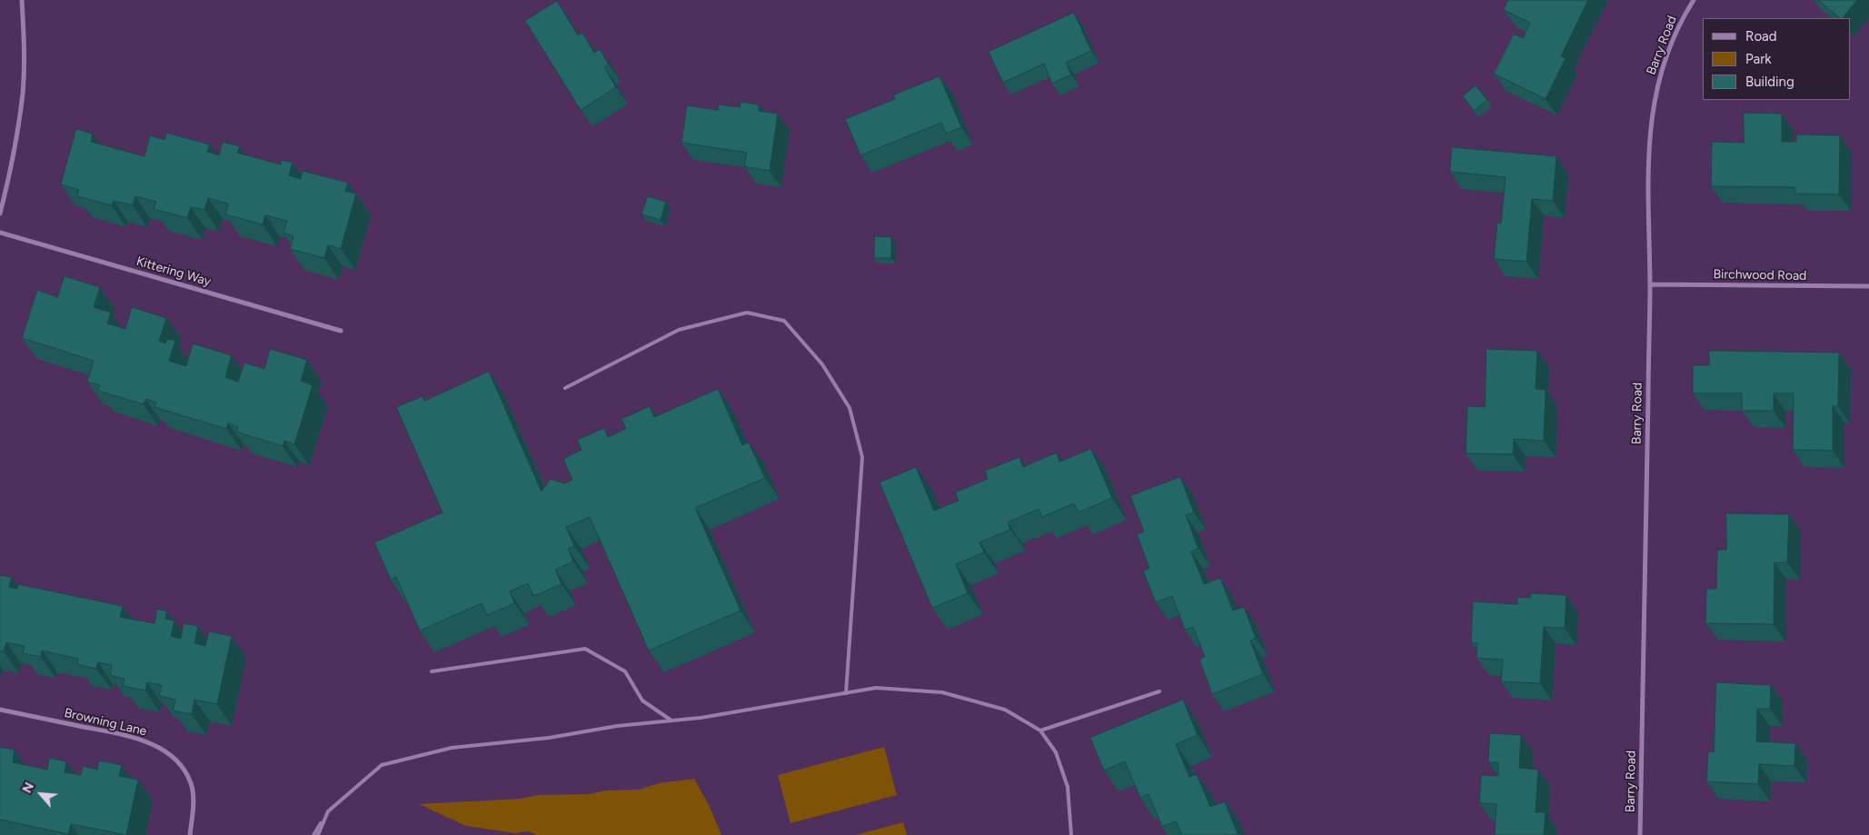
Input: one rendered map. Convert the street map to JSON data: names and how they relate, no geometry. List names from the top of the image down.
{
  "streets": {
    "street": [
      "Barry Road",
      "Kittering Way",
      "Birchwood Road",
      "Browning Lane"
    ]
  },
  "crossings": [
    ["Barry Road", "Birchwood Road"]
  ],
  "legend": ["Road", "Park", "Building"],
  "north": "top left"
}
